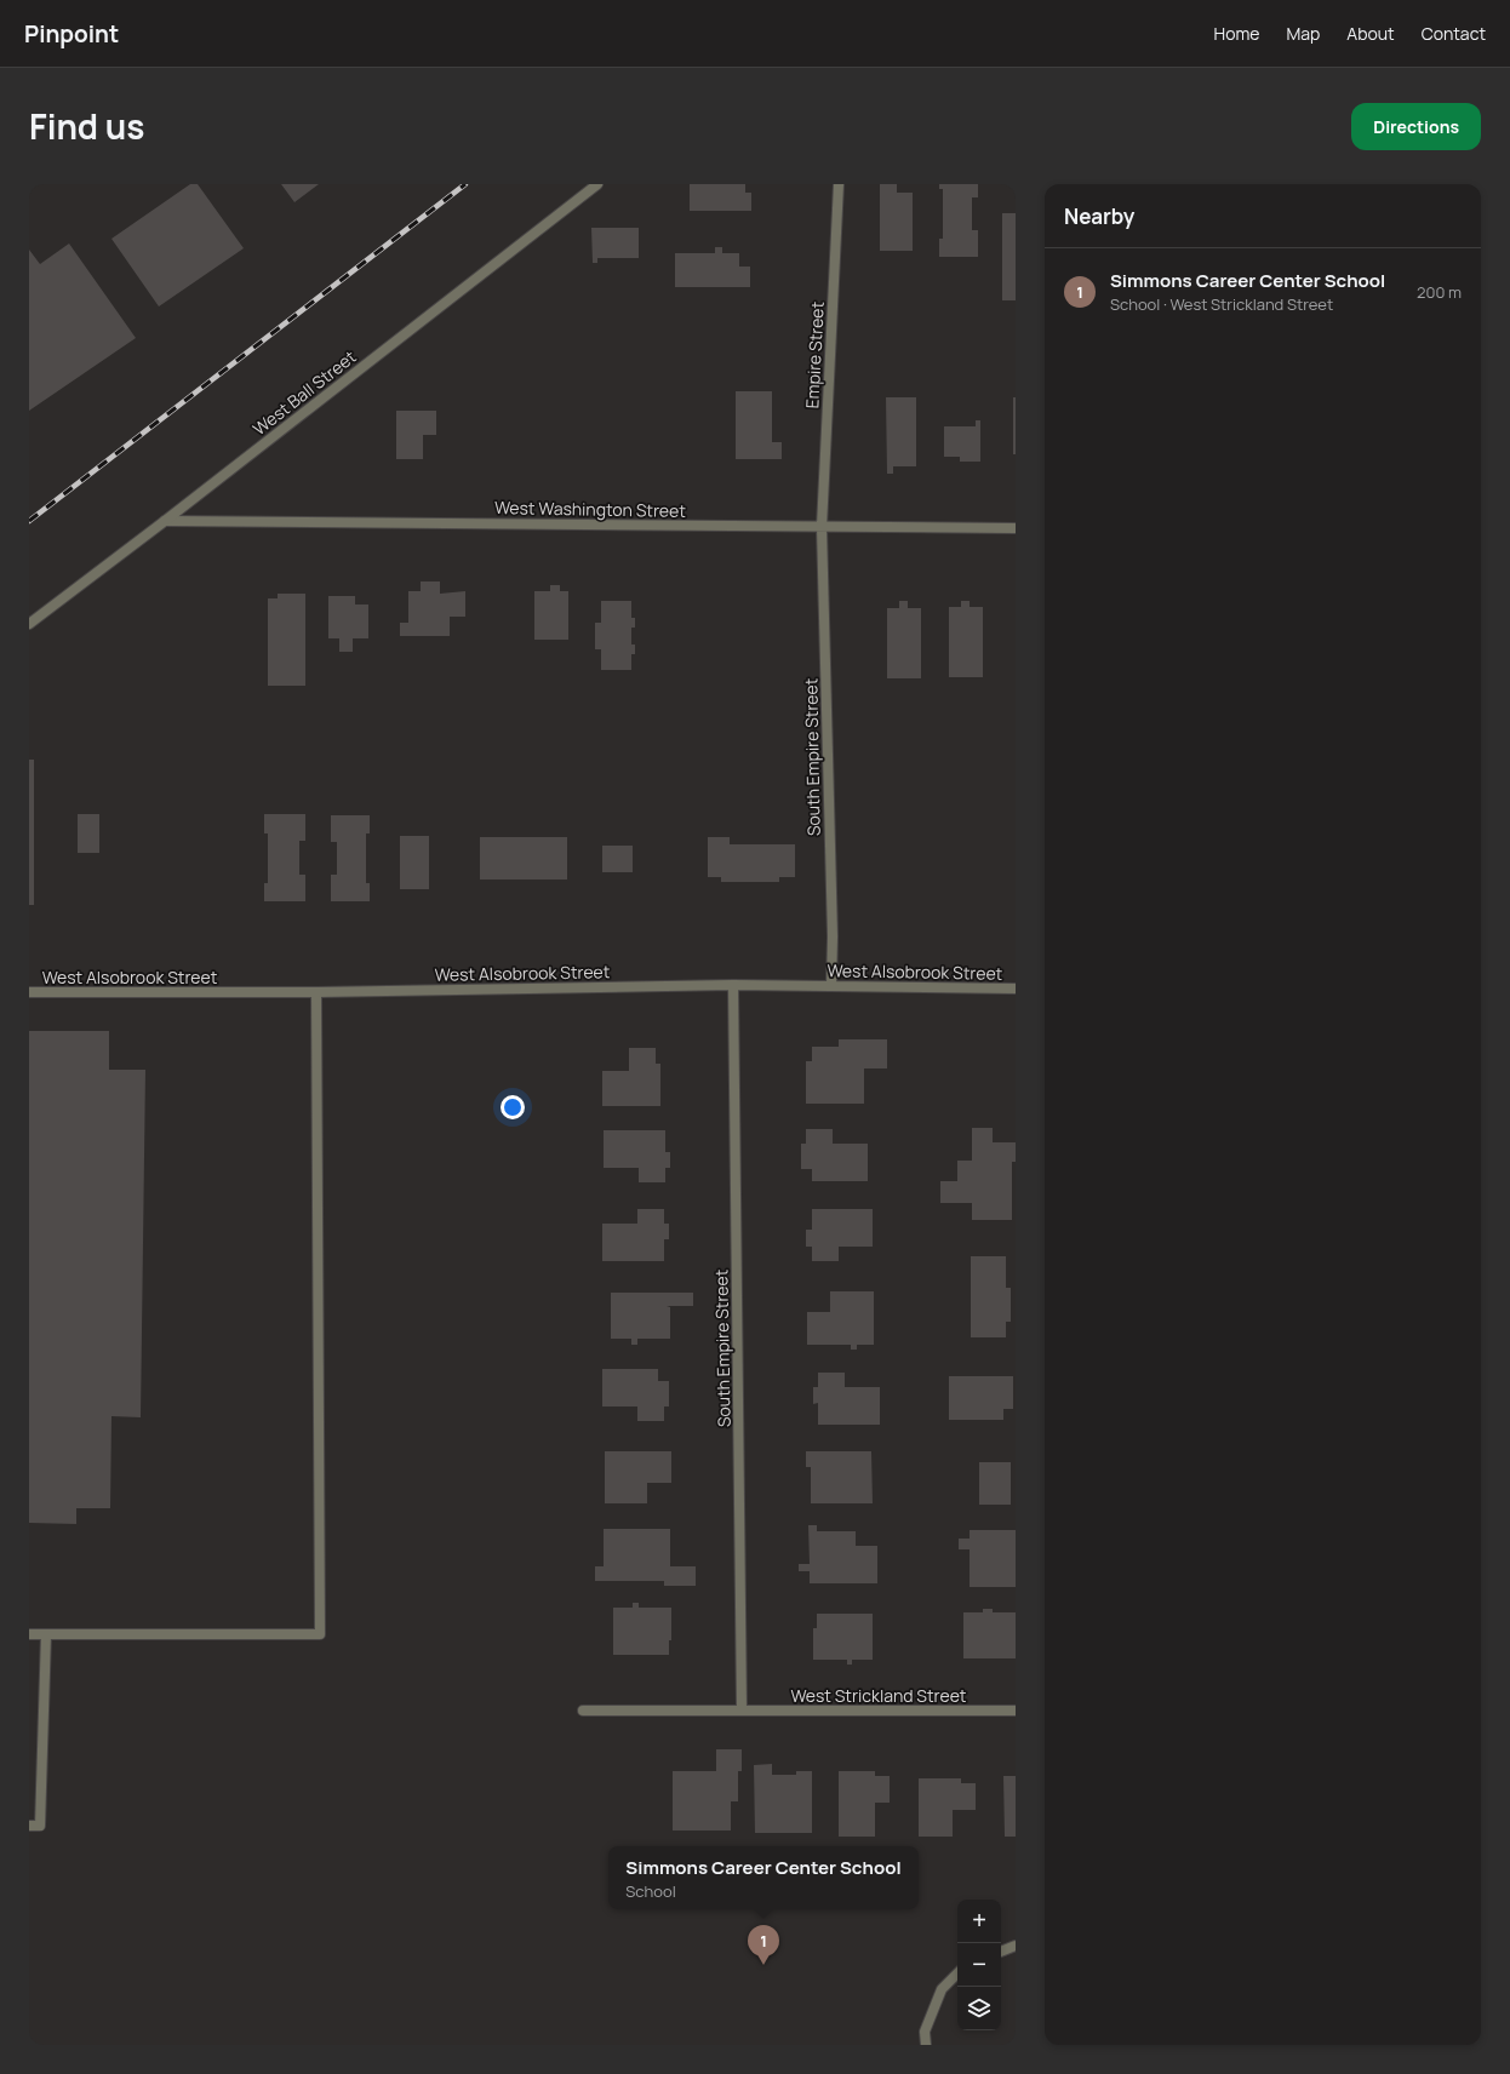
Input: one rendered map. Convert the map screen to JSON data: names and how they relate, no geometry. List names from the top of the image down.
{
  "streets": {
    "street": [
      "Empire Street",
      "West Ball Street",
      "West Washington Street",
      "South Empire Street",
      "West Alsobrook Street",
      "West Strickland Street"
    ]
  },
  "crossings": [
    ["Empire Street", "West Washington Street"],
    ["Empire Street", "South Empire Street"],
    ["West Ball Street", "West Washington Street"],
    ["West Washington Street", "South Empire Street"],
    ["South Empire Street", "West Alsobrook Street"],
    ["South Empire Street", "West Strickland Street"]
  ],
  "page": {
    "header": "Pinpoint",
    "nav": [
      "Home",
      "Map",
      "About",
      "Contact"
    ],
    "title": "Find us",
    "buttons": "Directions",
    "heading": "Nearby",
    "list": [
      {
        "mark": "1",
        "name": "Simmons Career Center School",
        "note": "School · West Strickland Street",
        "value": "200 m"
      }
    ],
    "popup": ["Simmons Career Center School", "School"],
    "map_buttons": ["+", "−"],
    "pins": "1"
  }
}
